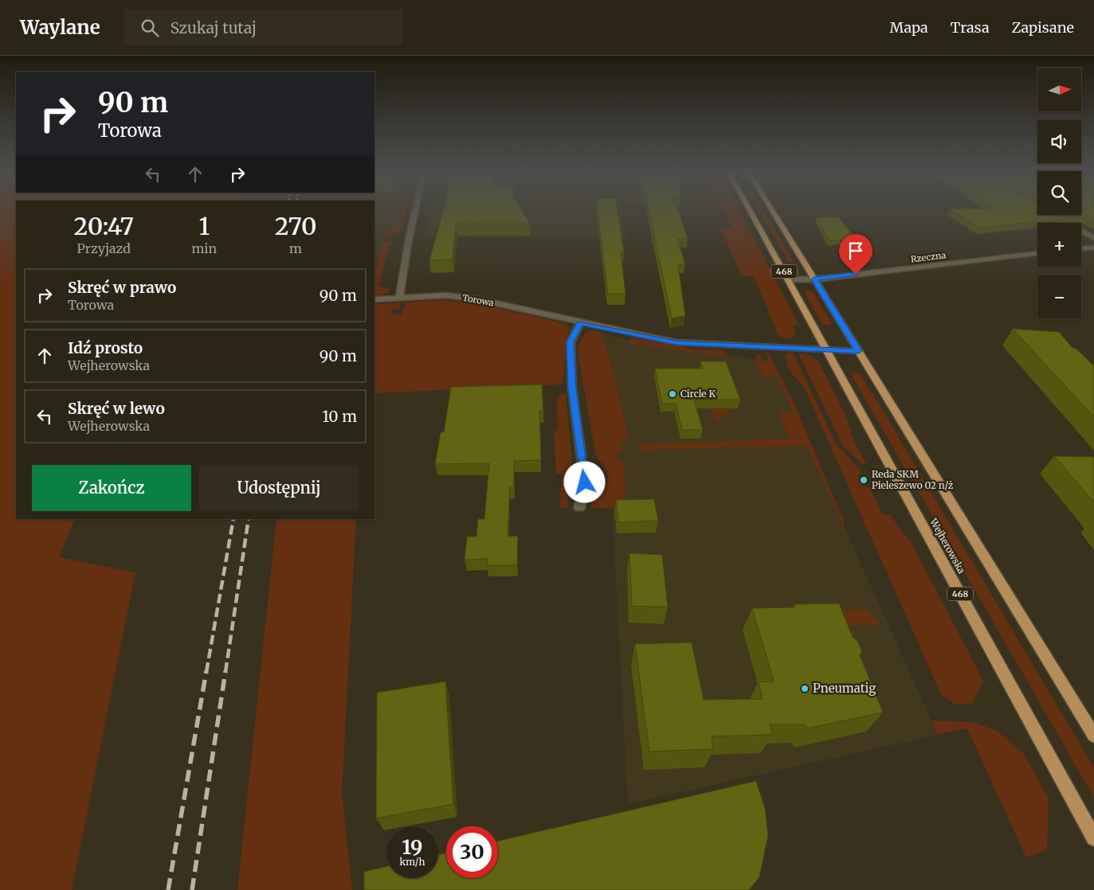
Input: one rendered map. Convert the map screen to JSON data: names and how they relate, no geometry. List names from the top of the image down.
{
  "streets": {
    "main road": ["468", "Wejherowska"],
    "street": ["Rzeczna", "Torowa"]
  },
  "crossings": [
    ["Rzeczna", "468"],
    ["Torowa", "Wejherowska"]
  ],
  "places": ["Circle K", "Reda SKM Pieleszewo 02 n/ż", "Pneumatig"],
  "north": "right",
  "page": {
    "header": "Waylane",
    "search": "Szukaj tutaj",
    "nav": ["Mapa", "Trasa", "Zapisane"],
    "map_buttons": ["+", "−"],
    "turn": ["90 m", "Torowa"],
    "eta": [
      "20:47",
      "Przyjazd",
      "1",
      "min",
      "270",
      "m"
    ],
    "list": [
      {
        "name": "Skręć w prawo",
        "note": "Torowa",
        "value": "90 m"
      },
      {
        "name": "Idź prosto",
        "note": "Wejherowska",
        "value": "90 m"
      },
      {
        "name": "Skręć w lewo",
        "note": "Wejherowska",
        "value": "10 m"
      }
    ],
    "buttons": ["Zakończ", "Udostępnij"],
    "speed": "19 km/h",
    "limit": "30"
  }
}
